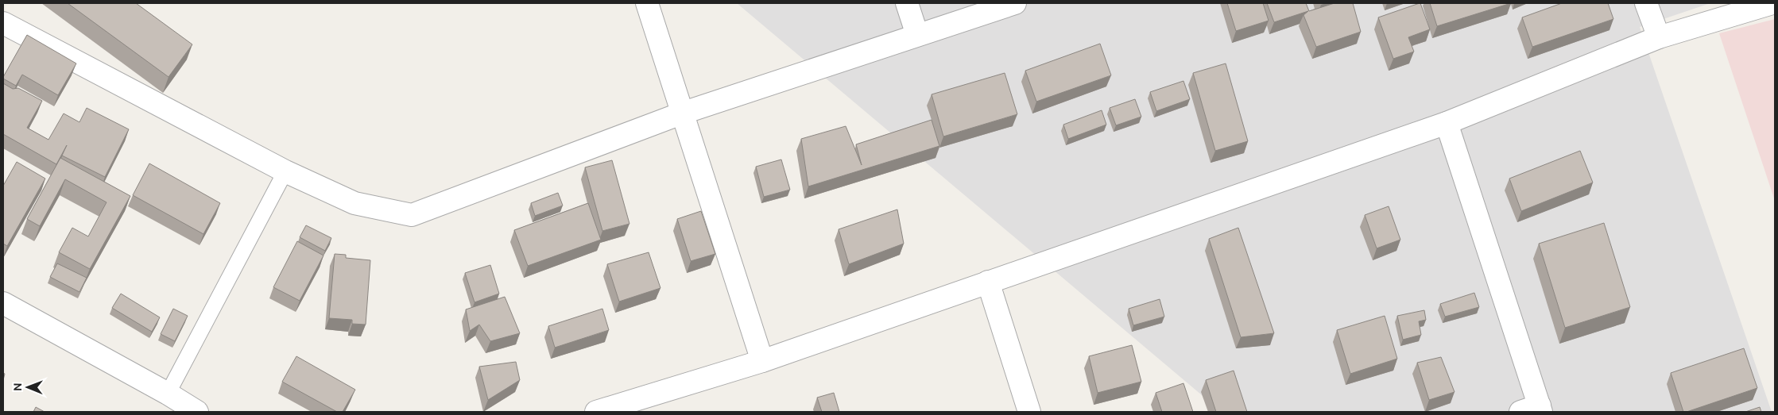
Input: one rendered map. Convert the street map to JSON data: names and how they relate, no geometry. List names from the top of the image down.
{
  "north": "left"
}
